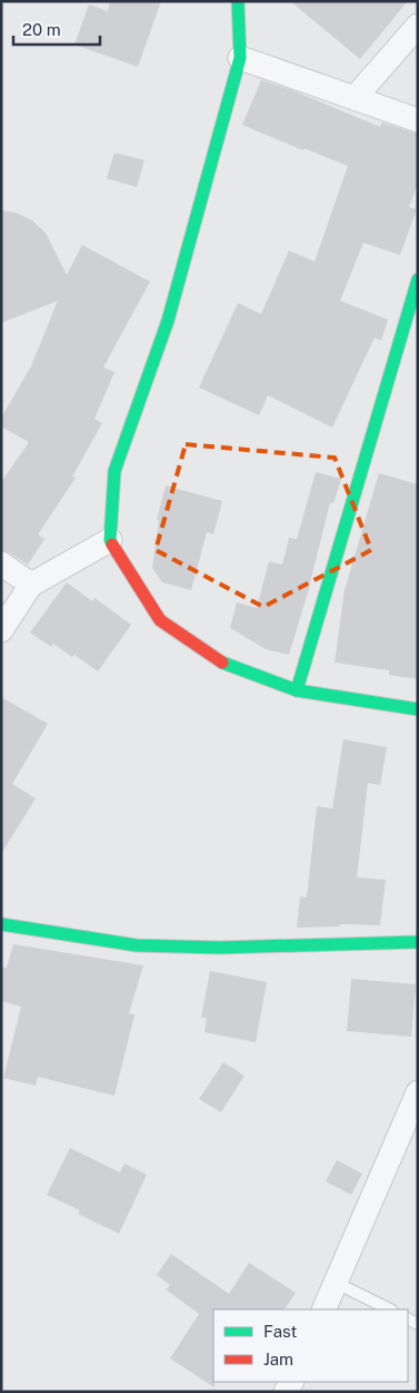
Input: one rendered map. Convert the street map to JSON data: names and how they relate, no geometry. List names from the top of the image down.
{
  "legend": ["Fast", "Jam"],
  "scale_bar": "20 m"
}
